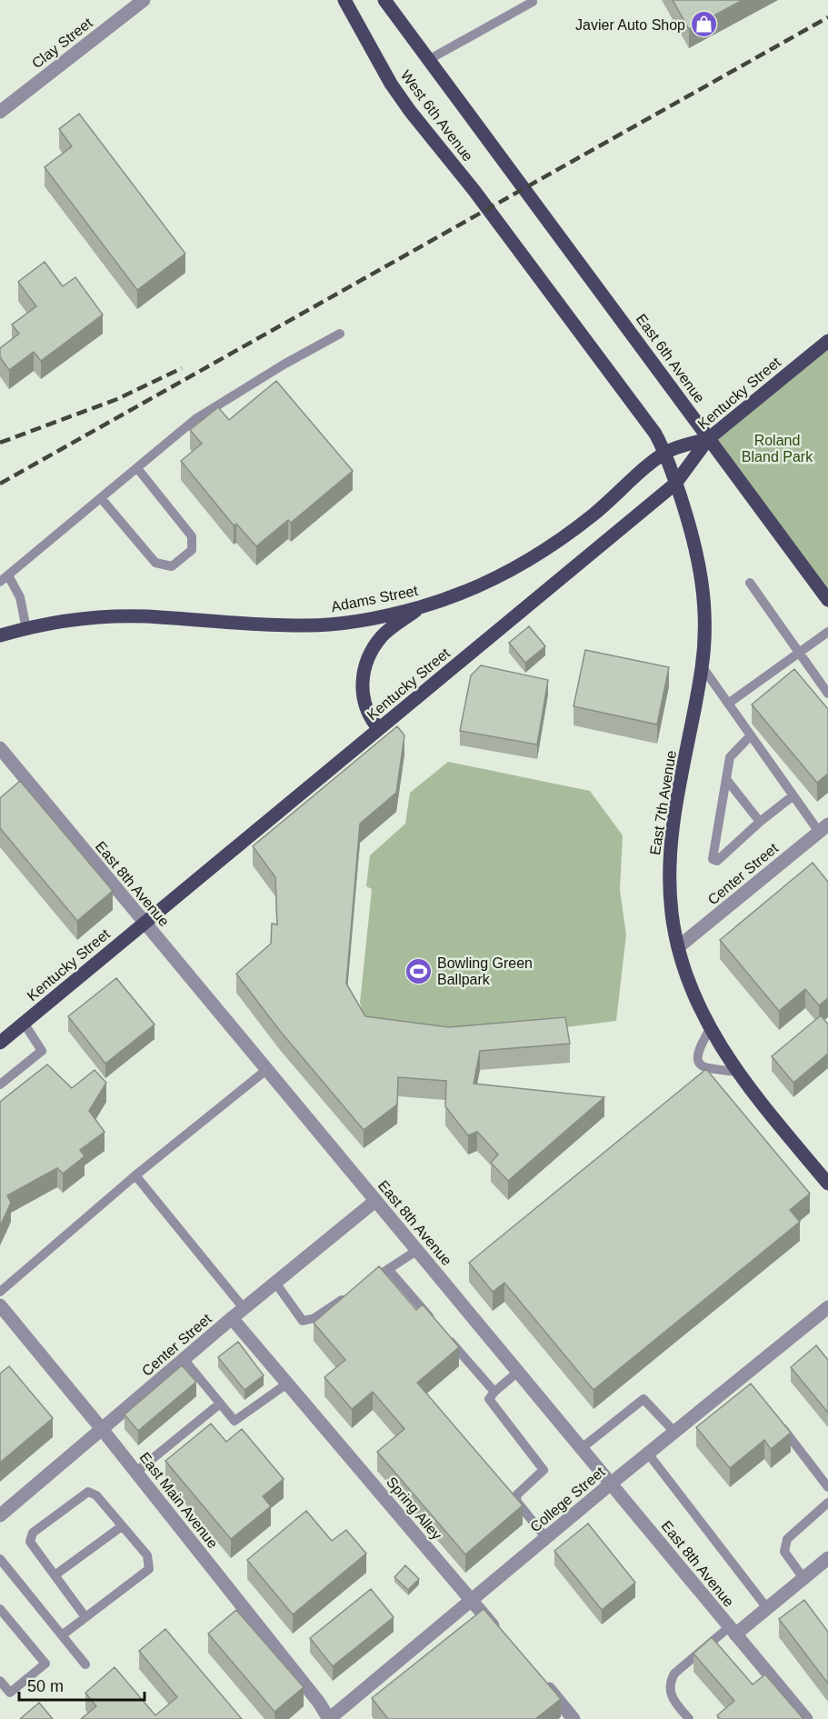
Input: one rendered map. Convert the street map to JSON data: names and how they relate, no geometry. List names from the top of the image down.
{
  "streets": {
    "main road": [
      "West 6th Avenue",
      "East 6th Avenue",
      "Kentucky Street",
      "Adams Street",
      "East 7th Avenue"
    ],
    "street": [
      "Clay Street",
      "Center Street",
      "East 8th Avenue",
      "College Street",
      "East Main Avenue",
      "Spring Alley"
    ]
  },
  "crossings": [
    ["West 6th Avenue", "East 6th Avenue"],
    ["West 6th Avenue", "Adams Street"],
    ["West 6th Avenue", "East 7th Avenue"],
    ["East 6th Avenue", "Kentucky Street"],
    ["East 6th Avenue", "Adams Street"],
    ["Kentucky Street", "Adams Street"],
    ["Kentucky Street", "East 7th Avenue"],
    ["Kentucky Street", "East 8th Avenue"],
    ["Adams Street", "East 7th Avenue"],
    ["East 7th Avenue", "Center Street"],
    ["Center Street", "East 8th Avenue"],
    ["Center Street", "East Main Avenue"],
    ["Center Street", "Spring Alley"],
    ["East 8th Avenue", "College Street"],
    ["College Street", "East Main Avenue"],
    ["College Street", "Spring Alley"]
  ],
  "parks": ["Roland Bland Park"],
  "places": {
    "shop": ["Javier Auto Shop"],
    "sports": ["Bowling Green Ballpark"]
  },
  "scale_bar": "50 m"
}
